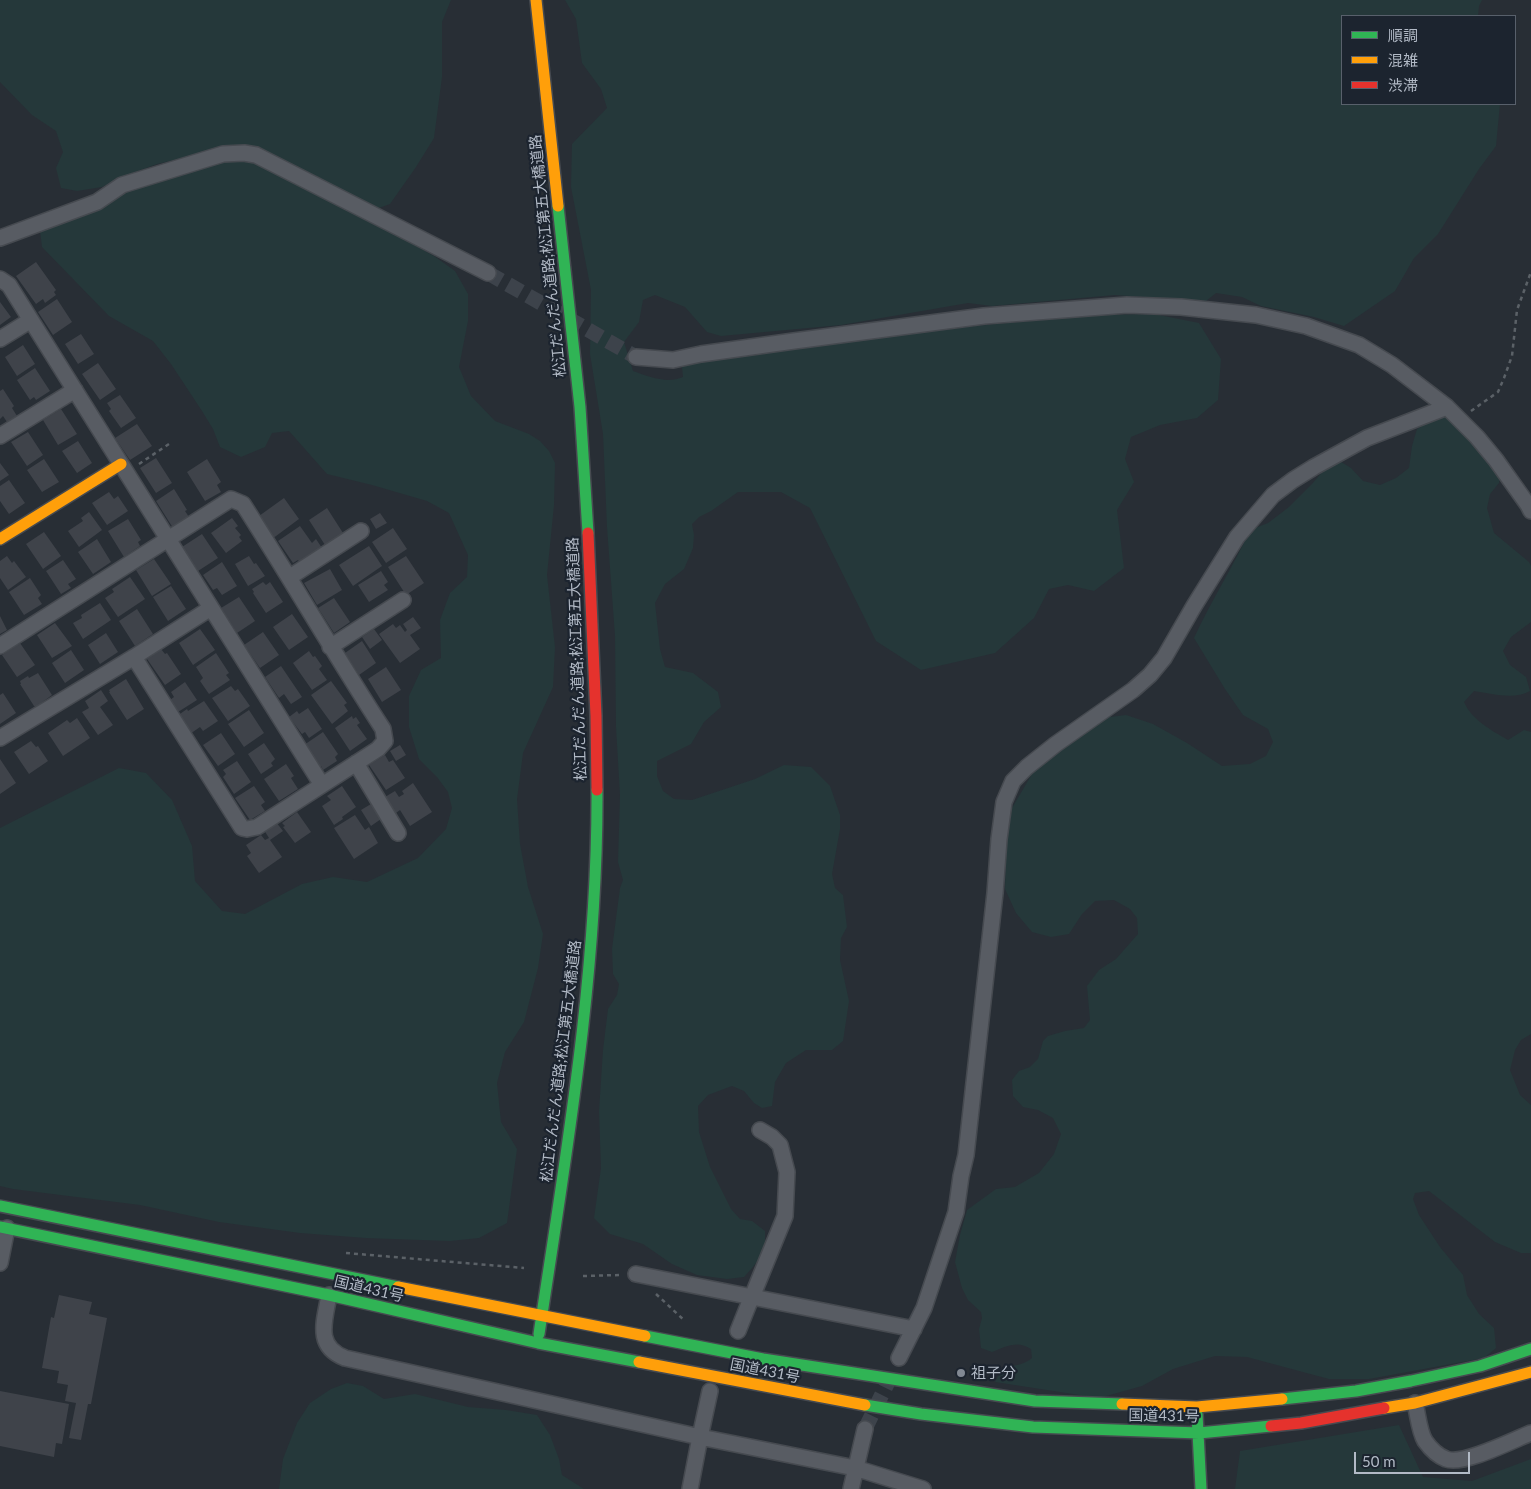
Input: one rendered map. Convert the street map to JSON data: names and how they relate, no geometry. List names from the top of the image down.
{
  "streets": {
    "main road": ["松江だんだん道路;松江第五大橋道路", "国道431号"]
  },
  "crossings": [
    ["松江だんだん道路;松江第五大橋道路", "国道431号"]
  ],
  "places": ["祖子分"],
  "legend": ["順調", "混雑", "渋滞"],
  "scale_bar": "50 m"
}
